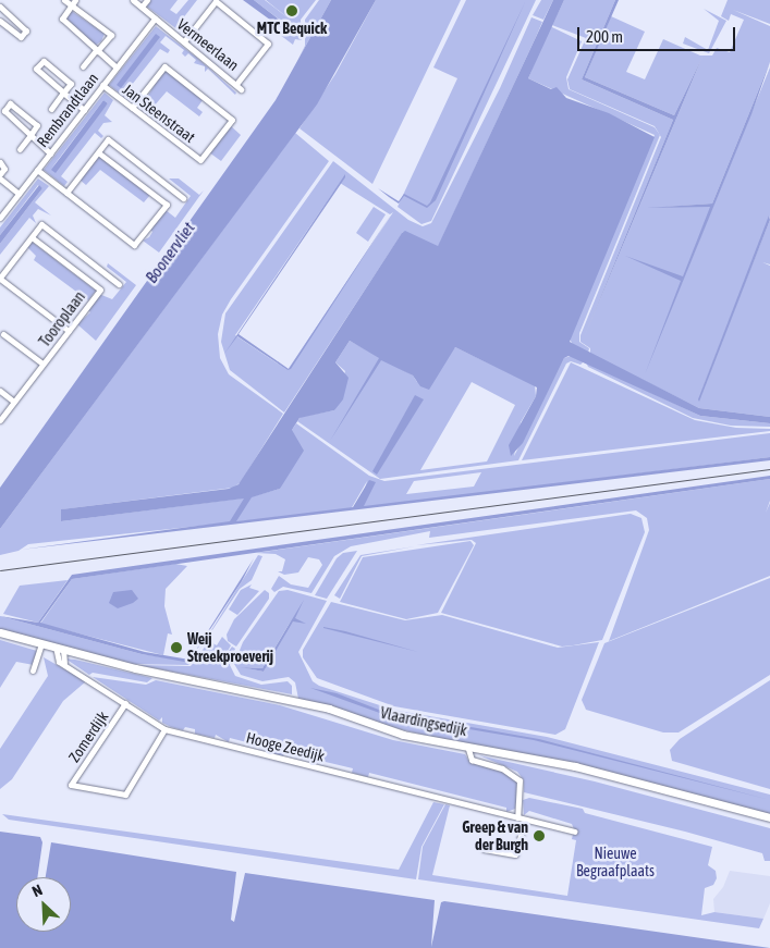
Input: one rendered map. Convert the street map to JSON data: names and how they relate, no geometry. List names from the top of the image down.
{
  "streets": {
    "street": [
      "Vermeerlaan",
      "Rembrandtlaan",
      "Jan Steenstraat",
      "Tooroplaan",
      "Vlaardingsedijk",
      "Zomerdijk",
      "Hooge Zeedijk"
    ]
  },
  "crossings": [
    ["Vermeerlaan", "Rembrandtlaan"],
    ["Rembrandtlaan", "Jan Steenstraat"],
    ["Vlaardingsedijk", "Hooge Zeedijk"],
    ["Zomerdijk", "Hooge Zeedijk"]
  ],
  "water": ["Boonervliet"],
  "parks": ["Nieuwe Begraafplaats"],
  "places": ["MTC Bequick", "Weij Streekproeverij", "Greep & van der Burgh"],
  "scale_bar": "200 m",
  "north": "top left"
}
